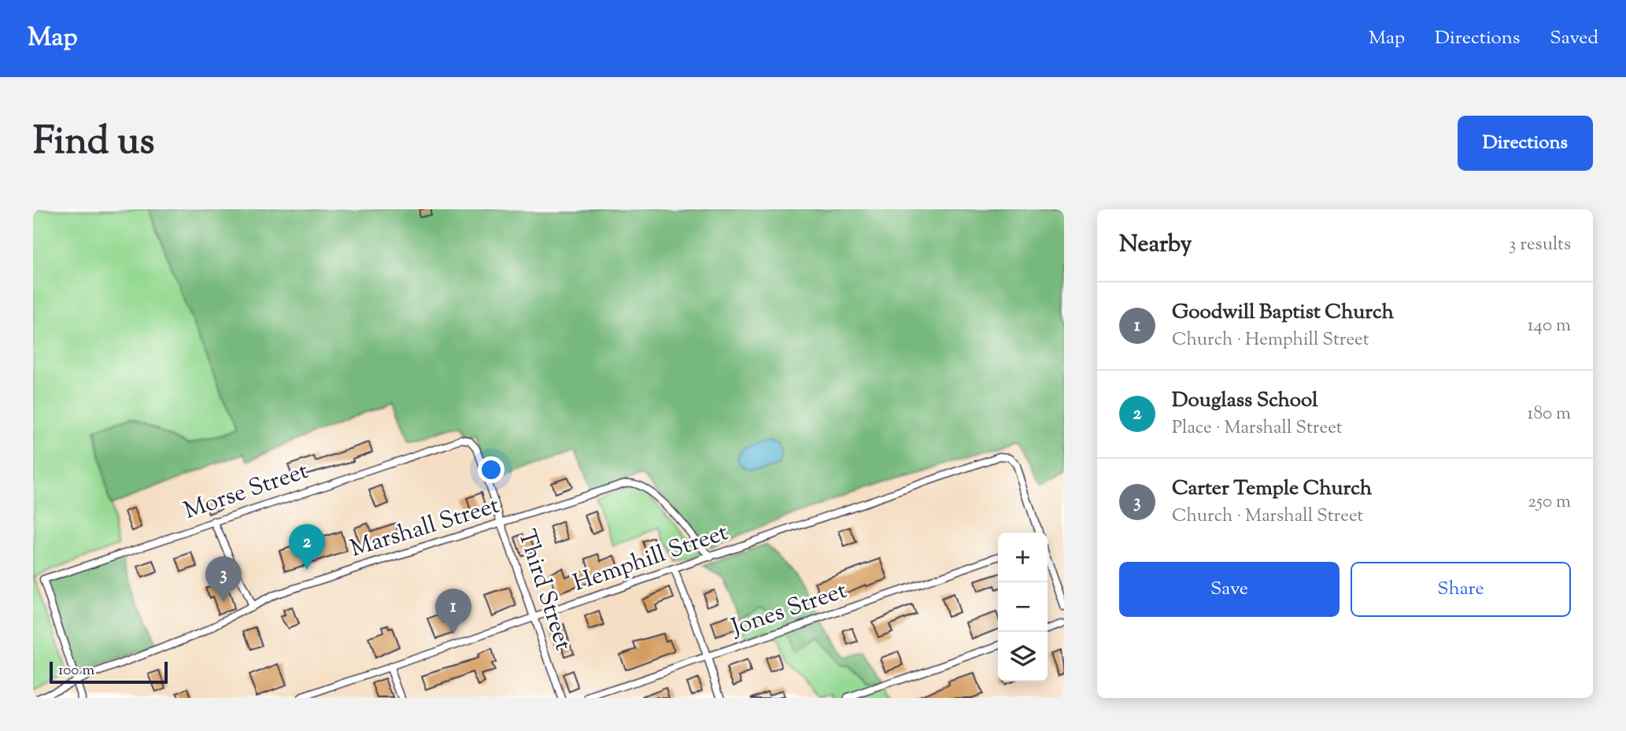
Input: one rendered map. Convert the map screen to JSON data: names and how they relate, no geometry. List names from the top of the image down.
{
  "streets": {
    "street": [
      "Morse Street",
      "Marshall Street",
      "Hemphill Street",
      "Third Street",
      "Jones Street"
    ]
  },
  "crossings": [
    ["Morse Street", "Marshall Street"],
    ["Morse Street", "Third Street"],
    ["Marshall Street", "Hemphill Street"],
    ["Marshall Street", "Third Street"],
    ["Hemphill Street", "Third Street"]
  ],
  "scale_bar": "100 m",
  "page": {
    "header": "Map",
    "nav": ["Map", "Directions", "Saved"],
    "title": "Find us",
    "buttons": [
      "Directions",
      ["Save", "Share"]
    ],
    "heading": ["Nearby", "3 results"],
    "list": [
      {
        "mark": "1",
        "name": "Goodwill Baptist Church",
        "note": "Church · Hemphill Street",
        "value": "140 m"
      },
      {
        "mark": "2",
        "name": "Douglass School",
        "note": "Place · Marshall Street",
        "value": "180 m"
      },
      {
        "mark": "3",
        "name": "Carter Temple Church",
        "note": "Church · Marshall Street",
        "value": "250 m"
      }
    ],
    "pins": ["2", "3", "1"],
    "map_buttons": ["+", "−"],
    "scale": "100 m"
  }
}
